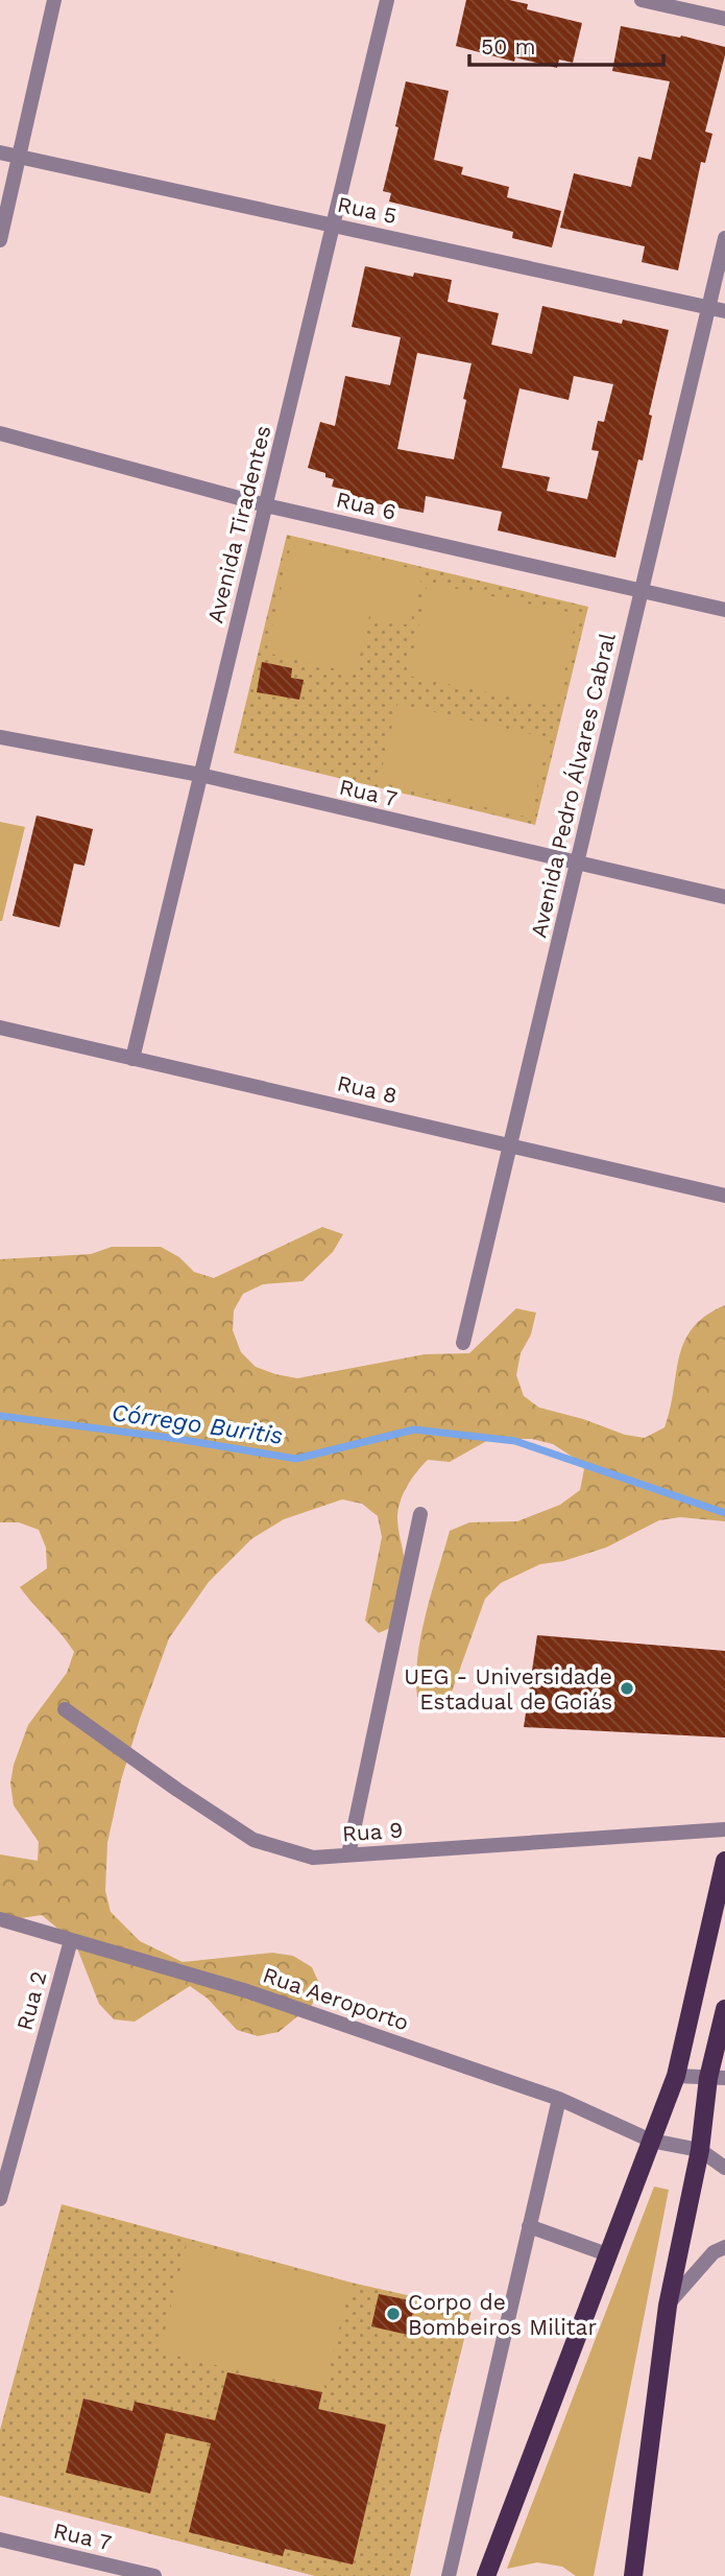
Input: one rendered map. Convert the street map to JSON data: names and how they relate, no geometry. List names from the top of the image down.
{
  "streets": {
    "street": [
      "Rua 5",
      "Rua 6",
      "Avenida Tiradentes",
      "Avenida Pedro Álvares Cabral",
      "Rua 7",
      "Rua 8",
      "Rua 9",
      "Rua Aeroporto",
      "Rua 2"
    ]
  },
  "crossings": [
    ["Rua 5", "Avenida Tiradentes"],
    ["Rua 5", "Avenida Pedro Álvares Cabral"],
    ["Rua 6", "Avenida Tiradentes"],
    ["Rua 6", "Avenida Pedro Álvares Cabral"],
    ["Avenida Tiradentes", "Rua 7"],
    ["Avenida Tiradentes", "Rua 8"],
    ["Avenida Pedro Álvares Cabral", "Rua 7"],
    ["Avenida Pedro Álvares Cabral", "Rua 8"],
    ["Rua Aeroporto", "Rua 2"]
  ],
  "water": ["Córrego Buritis"],
  "places": ["UEG - Universidade Estadual de Goiás", "Corpo de Bombeiros Militar"],
  "scale_bar": "50 m"
}
